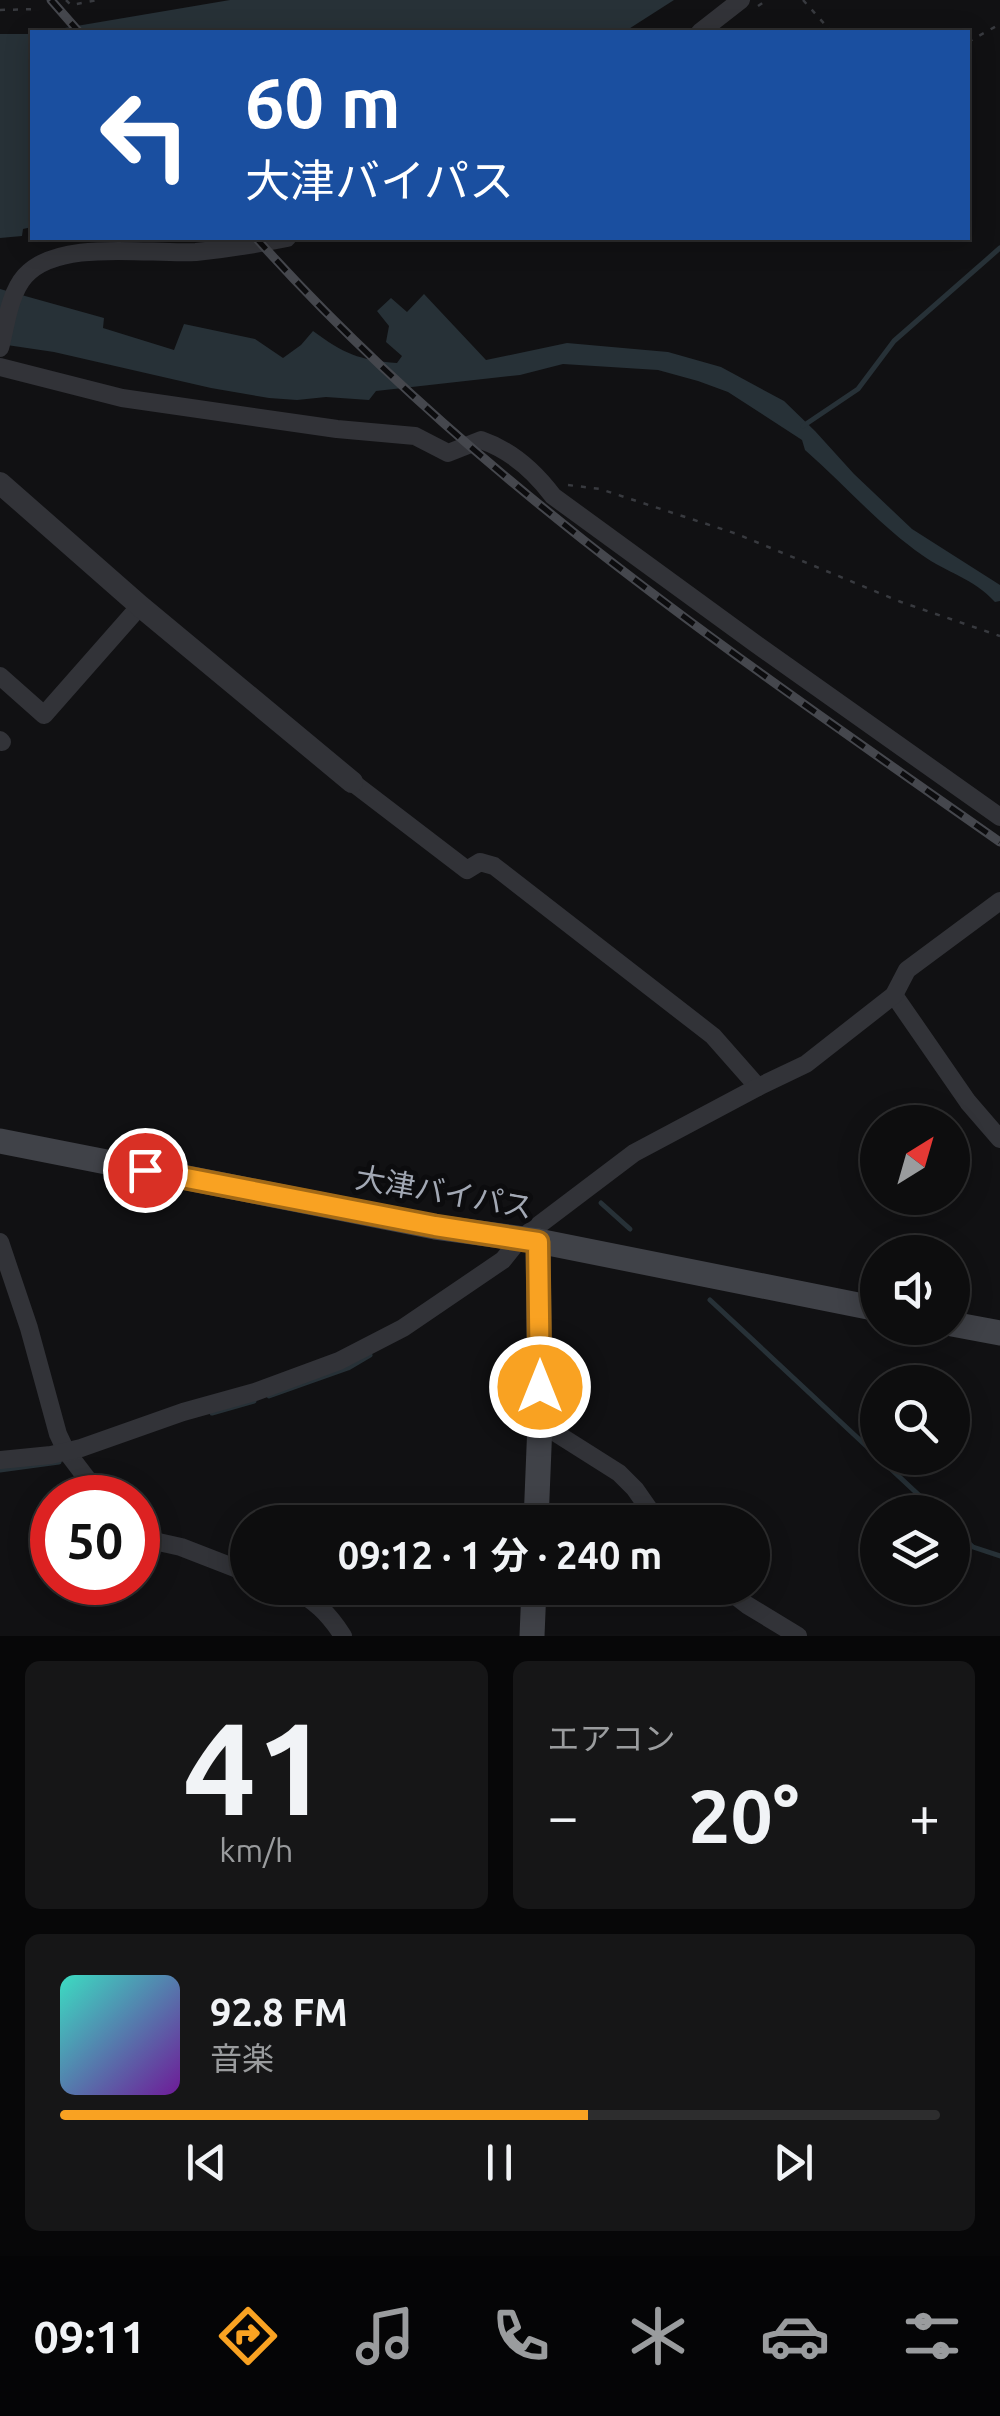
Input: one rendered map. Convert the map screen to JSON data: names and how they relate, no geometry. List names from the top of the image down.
{
  "streets": {
    "main road": ["大津バイパス"]
  },
  "north": "top right",
  "page": {
    "turn": ["60 m", "大津バイパス"],
    "limit": "50",
    "trip": "09:12 · 1 分 · 240 m",
    "tile": [
      ["41", "km/h"],
      "エアコン"
    ],
    "heat": ["−", "20°", "+"],
    "song": ["92.8 FM", "音楽"],
    "tabs": "09:11"
  }
}
